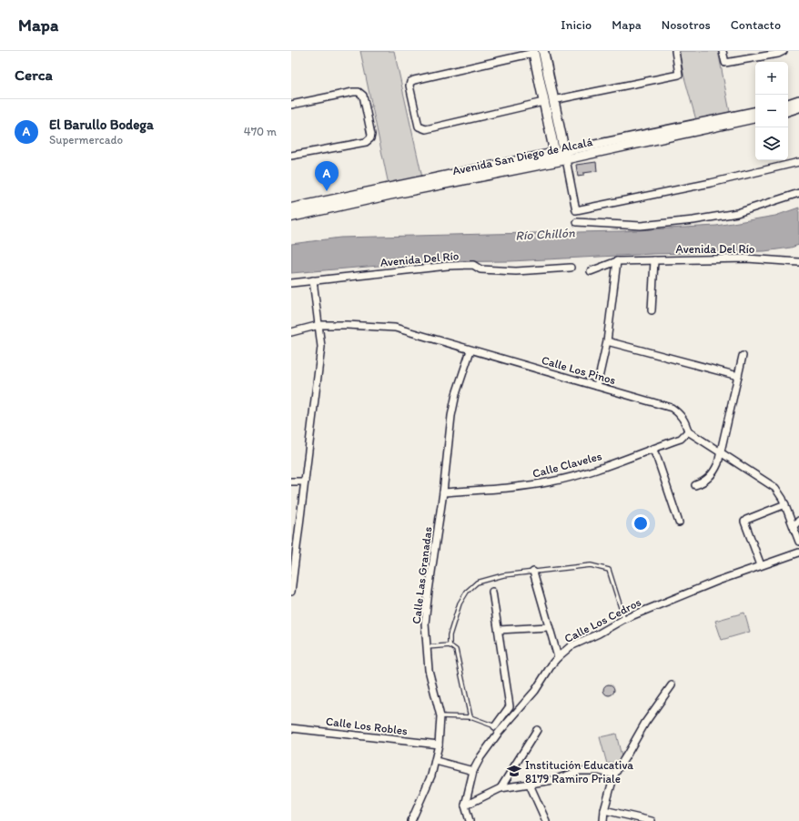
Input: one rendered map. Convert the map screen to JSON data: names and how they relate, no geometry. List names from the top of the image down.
{
  "streets": {
    "main road": ["Avenida San Diego de Alcalá"],
    "street": [
      "Avenida Del Río",
      "Calle Los Pinos",
      "Calle Claveles",
      "Calle Las Granadas",
      "Calle Los Cedros",
      "Calle Los Robles"
    ]
  },
  "crossings": [
    ["Calle Los Pinos", "Calle Claveles"],
    ["Calle Los Pinos", "Calle Las Granadas"],
    ["Calle Claveles", "Calle Las Granadas"],
    ["Calle Las Granadas", "Calle Los Robles"]
  ],
  "water": ["Río Chillón"],
  "places": {
    "school or university": ["Institución Educativa 8179 Ramiro Priale"]
  },
  "page": {
    "header": "Mapa",
    "nav": [
      "Inicio",
      "Mapa",
      "Nosotros",
      "Contacto"
    ],
    "heading": "Cerca",
    "map_buttons": ["+", "−"],
    "list": [
      {
        "mark": "A",
        "name": "El Barullo Bodega",
        "note": "Supermercado",
        "value": "470 m"
      }
    ],
    "pins": "A"
  }
}
